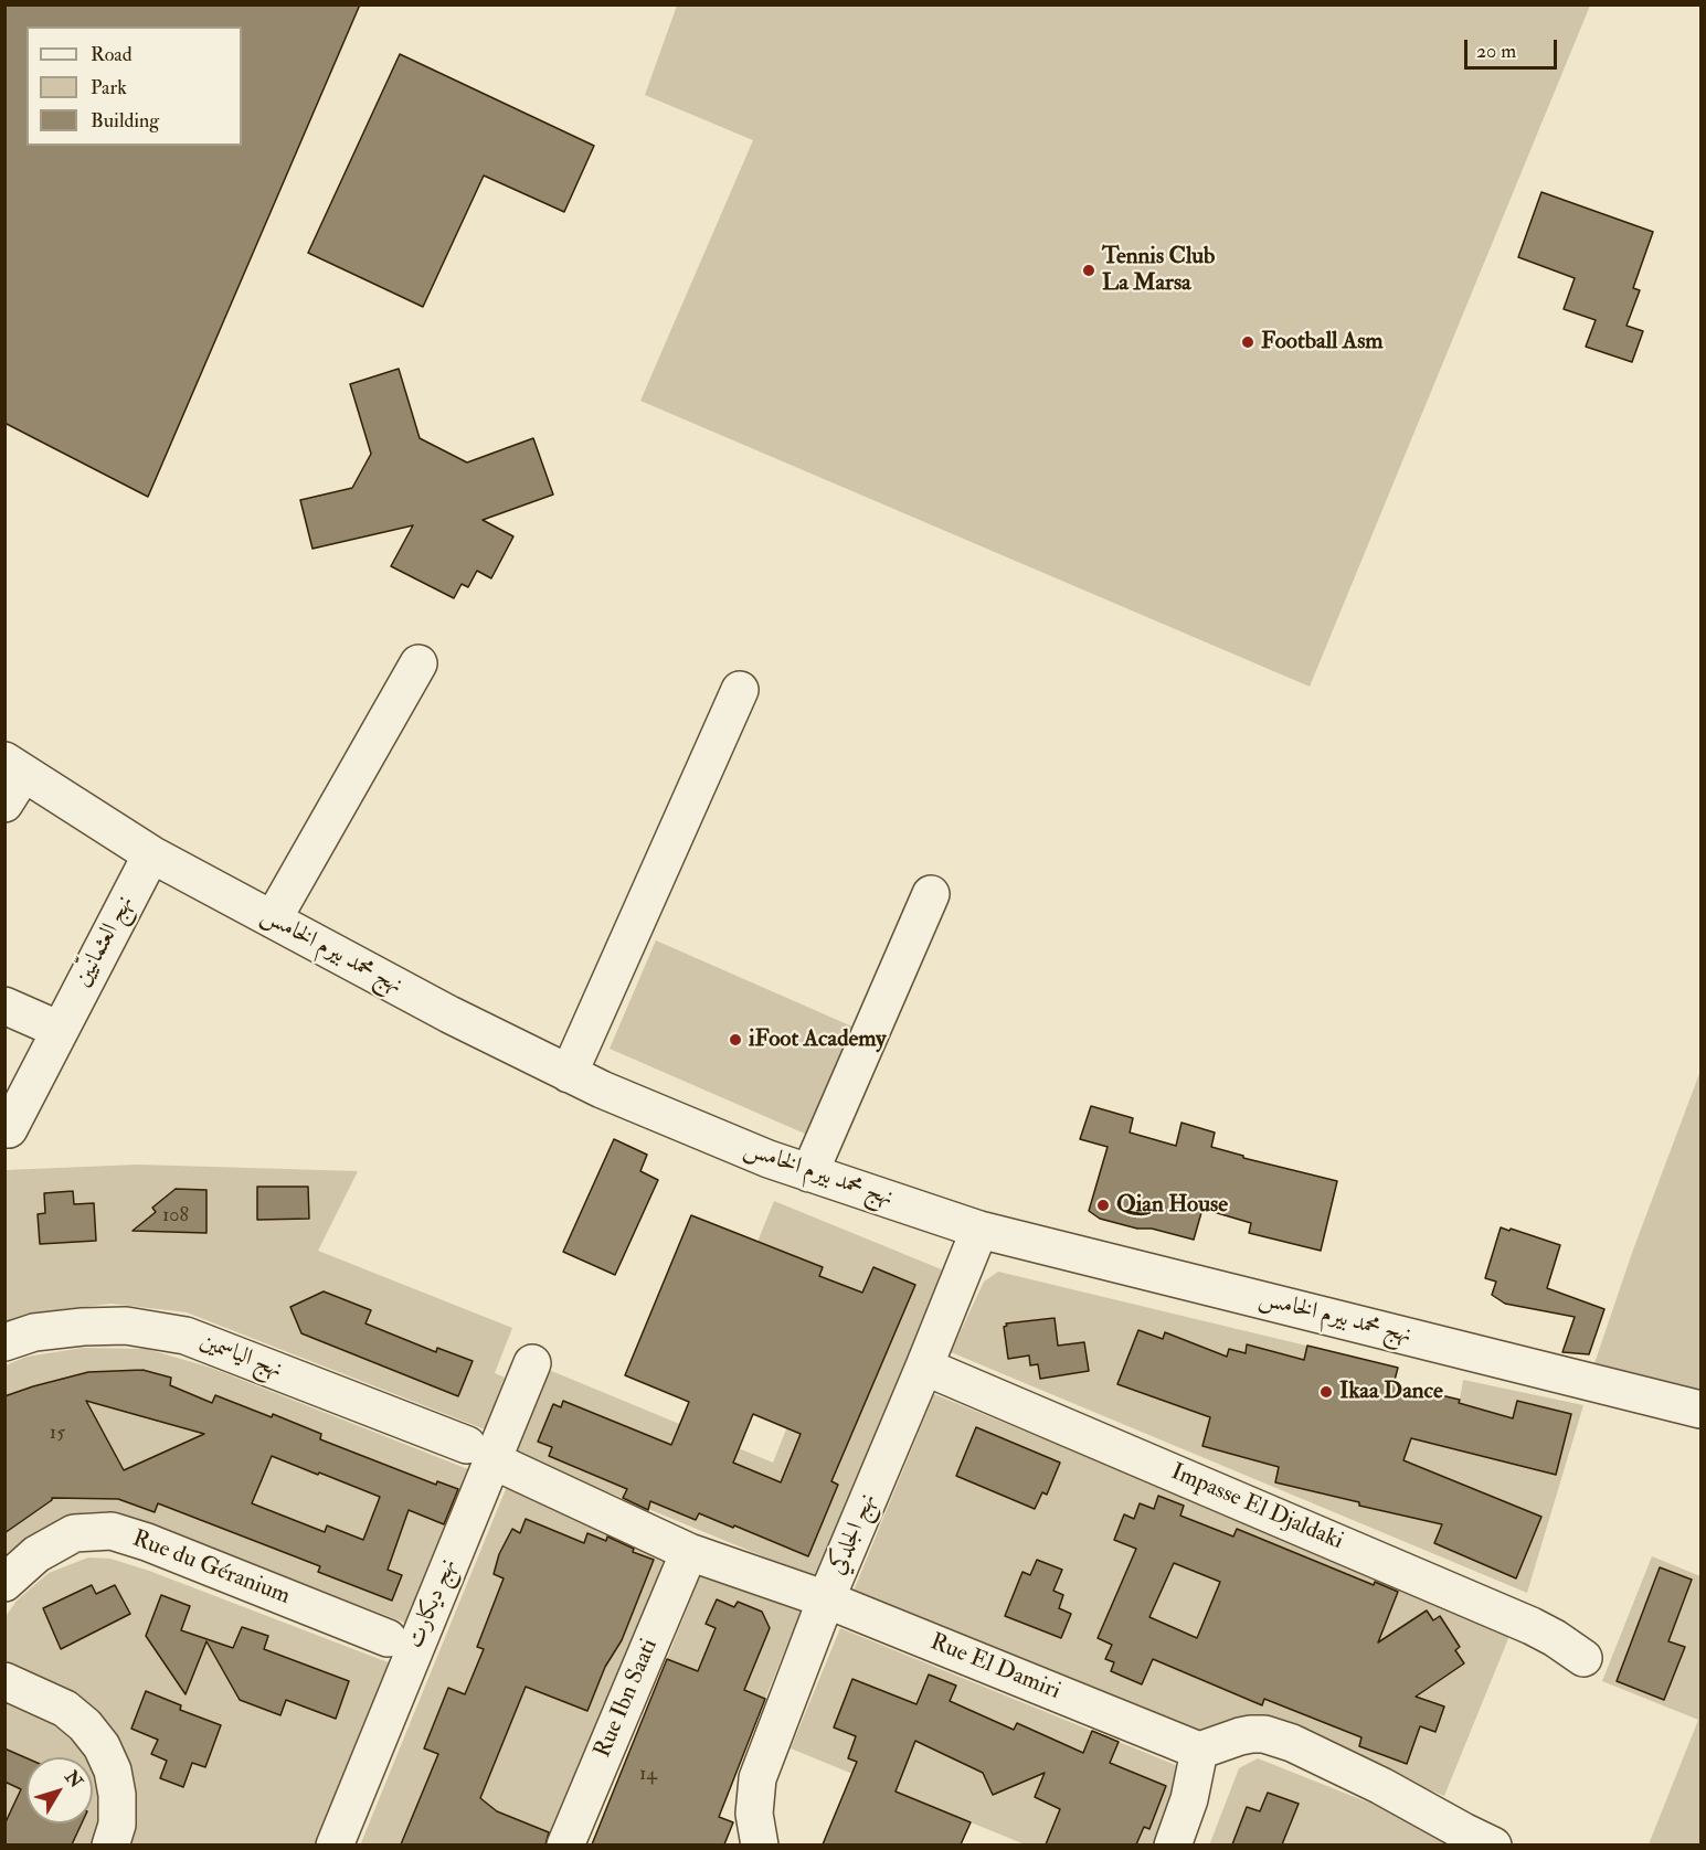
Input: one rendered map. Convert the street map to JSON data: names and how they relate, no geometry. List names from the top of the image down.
{
  "streets": {
    "street": [
      "نهج العثمانيّين",
      "نهج محمد بيرم الخامس",
      "نهج الياسمين",
      "Impasse El Djaldaki",
      "نهج الجلدكي",
      "Rue du Géranium",
      "نهج ديكارت",
      "Rue El Damiri",
      "Rue Ibn Saati"
    ]
  },
  "crossings": [
    ["نهج العثمانيّين", "نهج محمد بيرم الخامس"],
    ["نهج محمد بيرم الخامس", "نهج الجلدكي"],
    ["نهج الياسمين", "نهج ديكارت"],
    ["نهج الياسمين", "Rue El Damiri"],
    ["Impasse El Djaldaki", "نهج الجلدكي"],
    ["نهج الجلدكي", "Rue El Damiri"],
    ["نهج ديكارت", "Rue El Damiri"],
    ["Rue El Damiri", "Rue Ibn Saati"]
  ],
  "places": [
    "Tennis Club La Marsa",
    "Football Asm",
    "iFoot Academy",
    "Qian House",
    "Ikaa Dance"
  ],
  "house_numbers": ["108", "15", "14"],
  "legend": ["Road", "Park", "Building"],
  "scale_bar": "20 m",
  "north": "top right"
}
